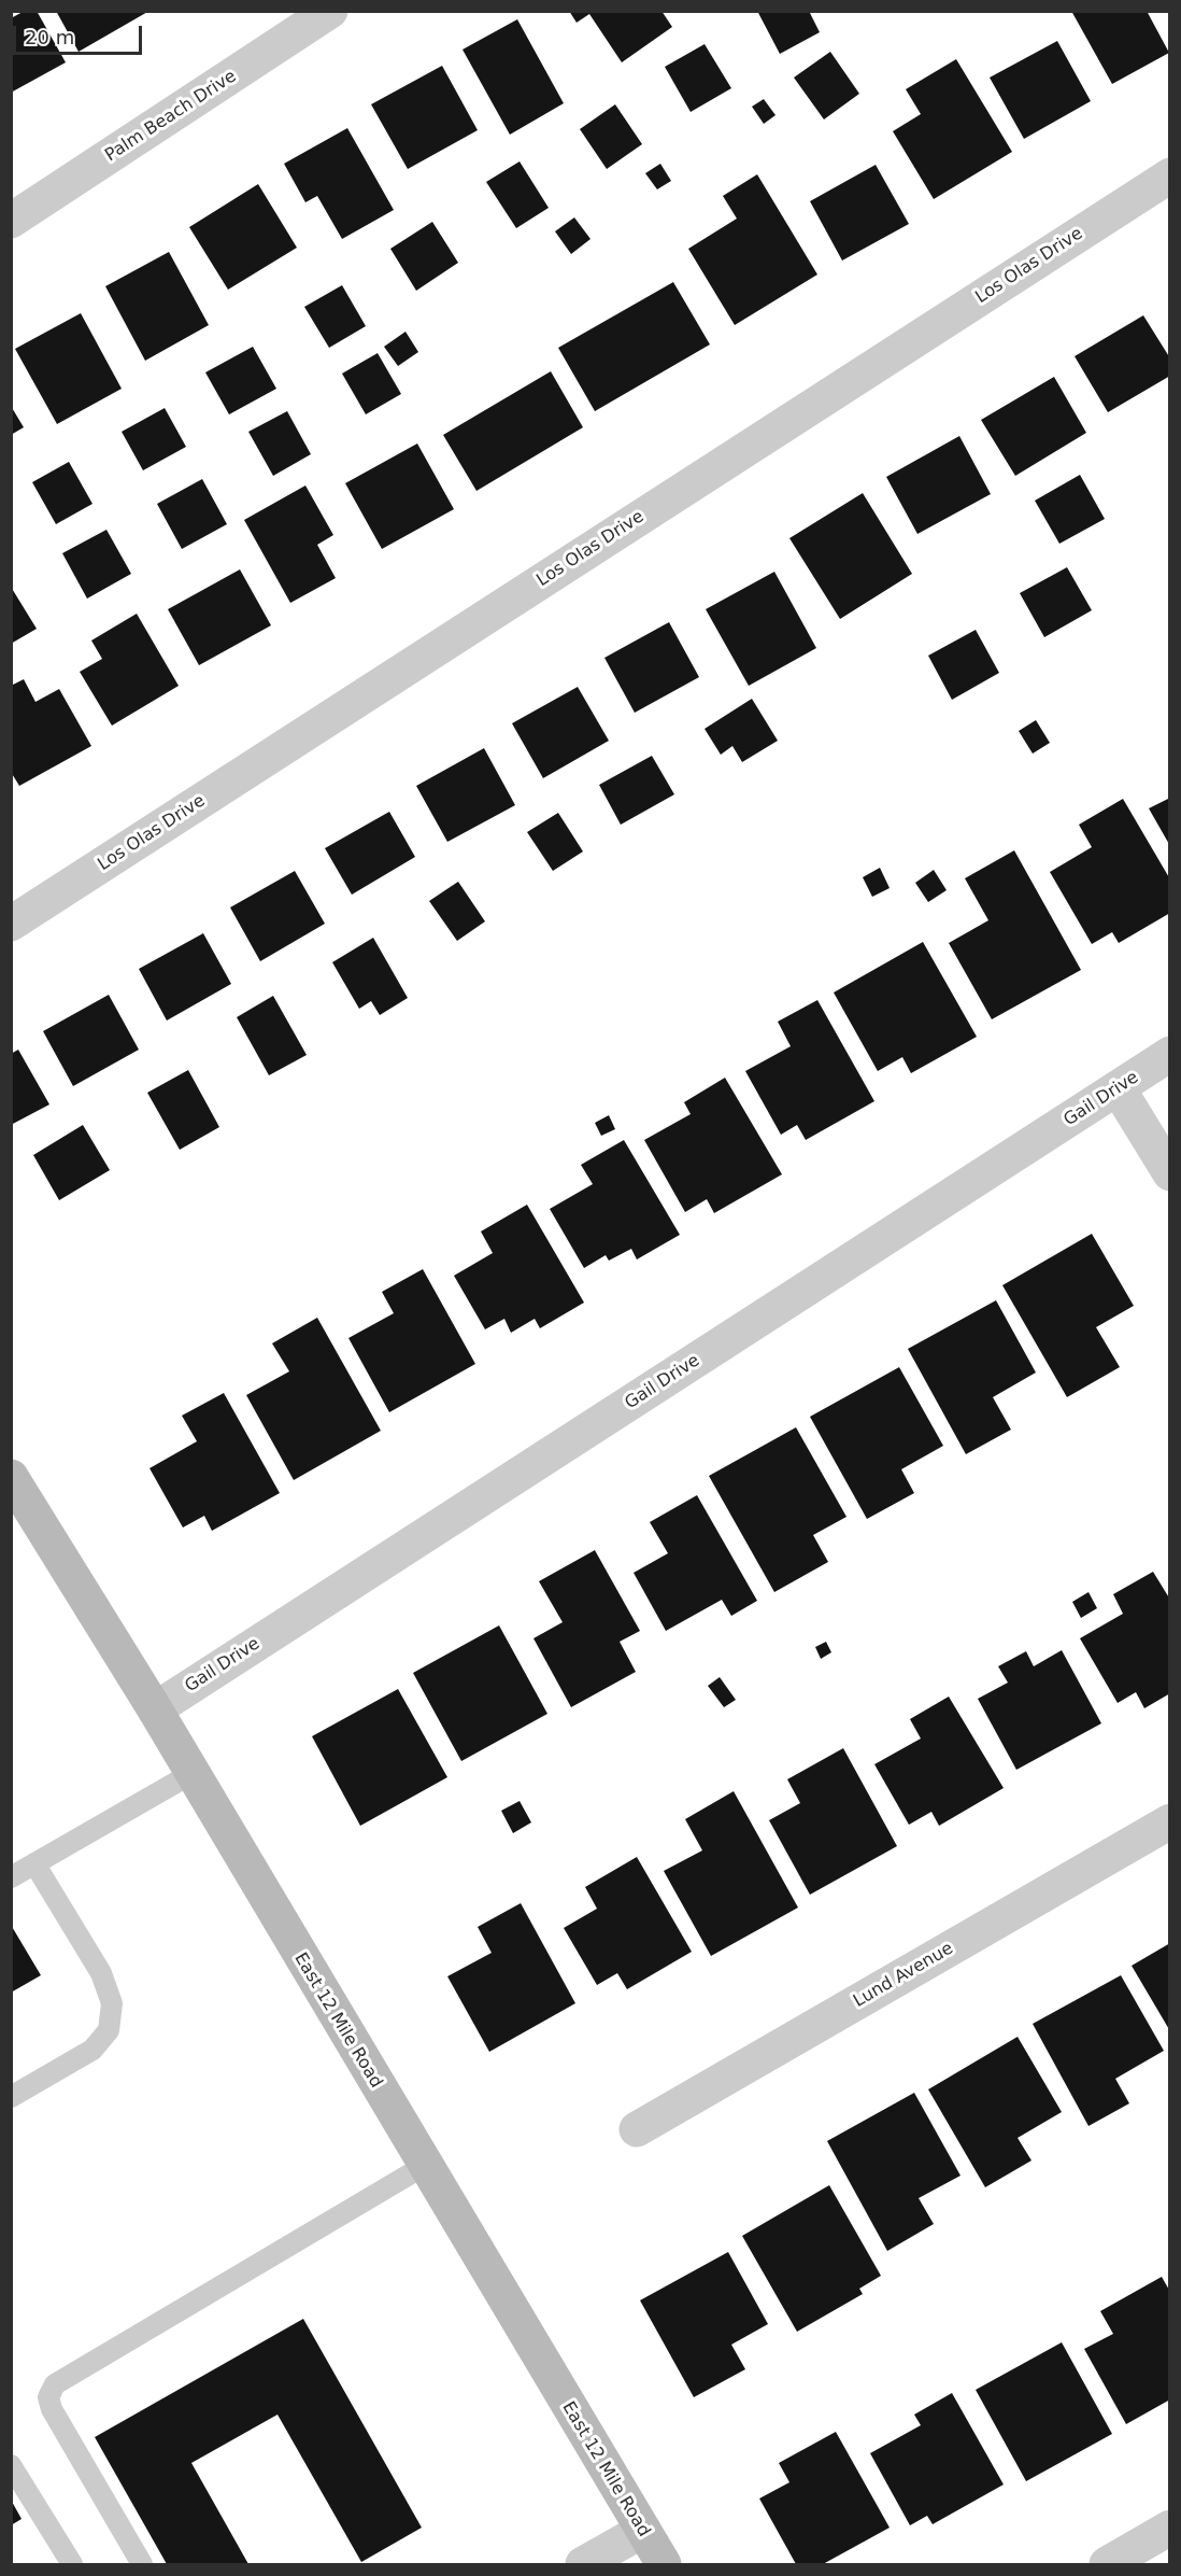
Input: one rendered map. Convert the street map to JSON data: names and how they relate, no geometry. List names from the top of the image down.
{
  "streets": {
    "main road": ["East 12 Mile Road"],
    "street": [
      "Palm Beach Drive",
      "Los Olas Drive",
      "Gail Drive",
      "Lund Avenue"
    ]
  },
  "crossings": [
    ["Gail Drive", "East 12 Mile Road"]
  ],
  "scale_bar": "20 m"
}
